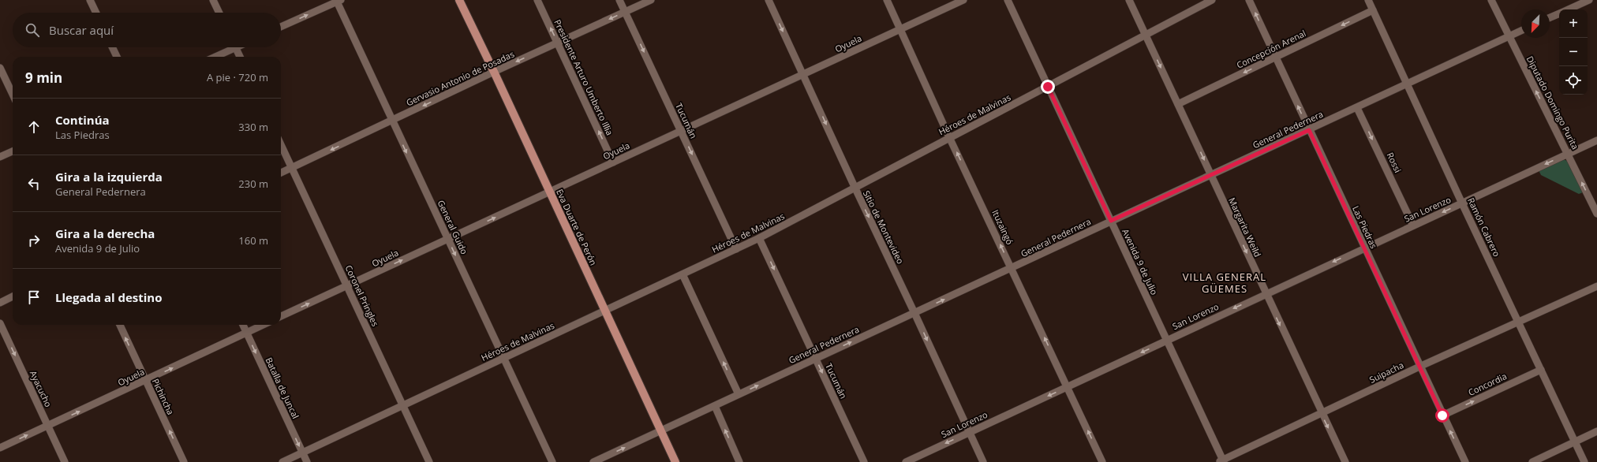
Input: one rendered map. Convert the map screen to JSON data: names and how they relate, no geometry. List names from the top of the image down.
{
  "streets": {
    "main road": ["Eva Duarte de Perón"],
    "street": [
      "Oyuela",
      "Concepción Arenal",
      "Presidente Arturo Umberto Illia",
      "Gervasio Antonio de Posadas",
      "Diputado Domingo Purita",
      "Héroes de Malvinas",
      "Tucumán",
      "General Pedernera",
      "Rossi",
      "San Lorenzo",
      "General Guido",
      "Sitio de Montevideo",
      "Ituzaingó",
      "Margarita Weild",
      "Las Piedras",
      "Ramón Cabrero",
      "Avenida 9 de Julio",
      "Coronel Pringles",
      "Suipacha",
      "Concordia",
      "Batalla de Juncal",
      "Ayacucho",
      "Pichincha"
    ]
  },
  "crossings": [
    ["Oyuela", "Presidente Arturo Umberto Illia"],
    ["Oyuela", "Tucumán"],
    ["Oyuela", "General Guido"],
    ["Oyuela", "Eva Duarte de Perón"],
    ["Oyuela", "Sitio de Montevideo"],
    ["Oyuela", "Ituzaingó"],
    ["Oyuela", "Coronel Pringles"],
    ["Oyuela", "Batalla de Juncal"],
    ["Oyuela", "Ayacucho"],
    ["Oyuela", "Pichincha"],
    ["Concepción Arenal", "Margarita Weild"],
    ["Concepción Arenal", "Las Piedras"],
    ["Concepción Arenal", "Ramón Cabrero"],
    ["Presidente Arturo Umberto Illia", "Gervasio Antonio de Posadas"],
    ["Gervasio Antonio de Posadas", "Tucumán"],
    ["Gervasio Antonio de Posadas", "General Guido"],
    ["Gervasio Antonio de Posadas", "Eva Duarte de Perón"],
    ["Gervasio Antonio de Posadas", "Coronel Pringles"],
    ["Diputado Domingo Purita", "General Pedernera"],
    ["Diputado Domingo Purita", "San Lorenzo"],
    ["Héroes de Malvinas", "Tucumán"],
    ["Héroes de Malvinas", "General Guido"],
    ["Héroes de Malvinas", "Eva Duarte de Perón"],
    ["Héroes de Malvinas", "Sitio de Montevideo"],
    ["Héroes de Malvinas", "Ituzaingó"],
    ["Héroes de Malvinas", "Margarita Weild"],
    ["Héroes de Malvinas", "Avenida 9 de Julio"],
    ["Héroes de Malvinas", "Coronel Pringles"],
    ["Héroes de Malvinas", "Batalla de Juncal"],
    ["Tucumán", "General Pedernera"],
    ["General Pedernera", "Rossi"],
    ["General Pedernera", "Eva Duarte de Perón"],
    ["General Pedernera", "Sitio de Montevideo"],
    ["General Pedernera", "Ituzaingó"],
    ["General Pedernera", "Margarita Weild"],
    ["General Pedernera", "Las Piedras"],
    ["General Pedernera", "Ramón Cabrero"],
    ["General Pedernera", "Avenida 9 de Julio"],
    ["Rossi", "San Lorenzo"],
    ["San Lorenzo", "Sitio de Montevideo"],
    ["San Lorenzo", "Ituzaingó"],
    ["San Lorenzo", "Margarita Weild"],
    ["San Lorenzo", "Las Piedras"],
    ["San Lorenzo", "Ramón Cabrero"],
    ["San Lorenzo", "Avenida 9 de Julio"],
    ["Margarita Weild", "Suipacha"],
    ["Las Piedras", "Suipacha"],
    ["Las Piedras", "Concordia"],
    ["Ramón Cabrero", "Suipacha"],
    ["Ramón Cabrero", "Concordia"],
    ["Avenida 9 de Julio", "Suipacha"]
  ],
  "one_way": [
    "Oyuela",
    "Concepción Arenal",
    "Presidente Arturo Umberto Illia",
    "Gervasio Antonio de Posadas",
    "Diputado Domingo Purita",
    "Tucumán",
    "General Pedernera",
    "Rossi",
    "San Lorenzo",
    "General Guido",
    "Sitio de Montevideo",
    "Ituzaingó",
    "Margarita Weild",
    "Las Piedras",
    "Concordia",
    "Batalla de Juncal",
    "Ayacucho",
    "Pichincha"
  ],
  "districts": ["VILLA GENERAL GÜEMES"],
  "north": "bottom left",
  "page": {
    "map_buttons": ["+", "−"],
    "search": "Buscar aquí",
    "heading": ["9 min", "A pie · 720 m"],
    "list": [
      ["Continúa", "Las Piedras", "330 m"],
      ["Gira a la izquierda", "General Pedernera", "230 m"],
      ["Gira a la derecha", "Avenida 9 de Julio", "160 m"],
      "Llegada al destino"
    ]
  }
}
